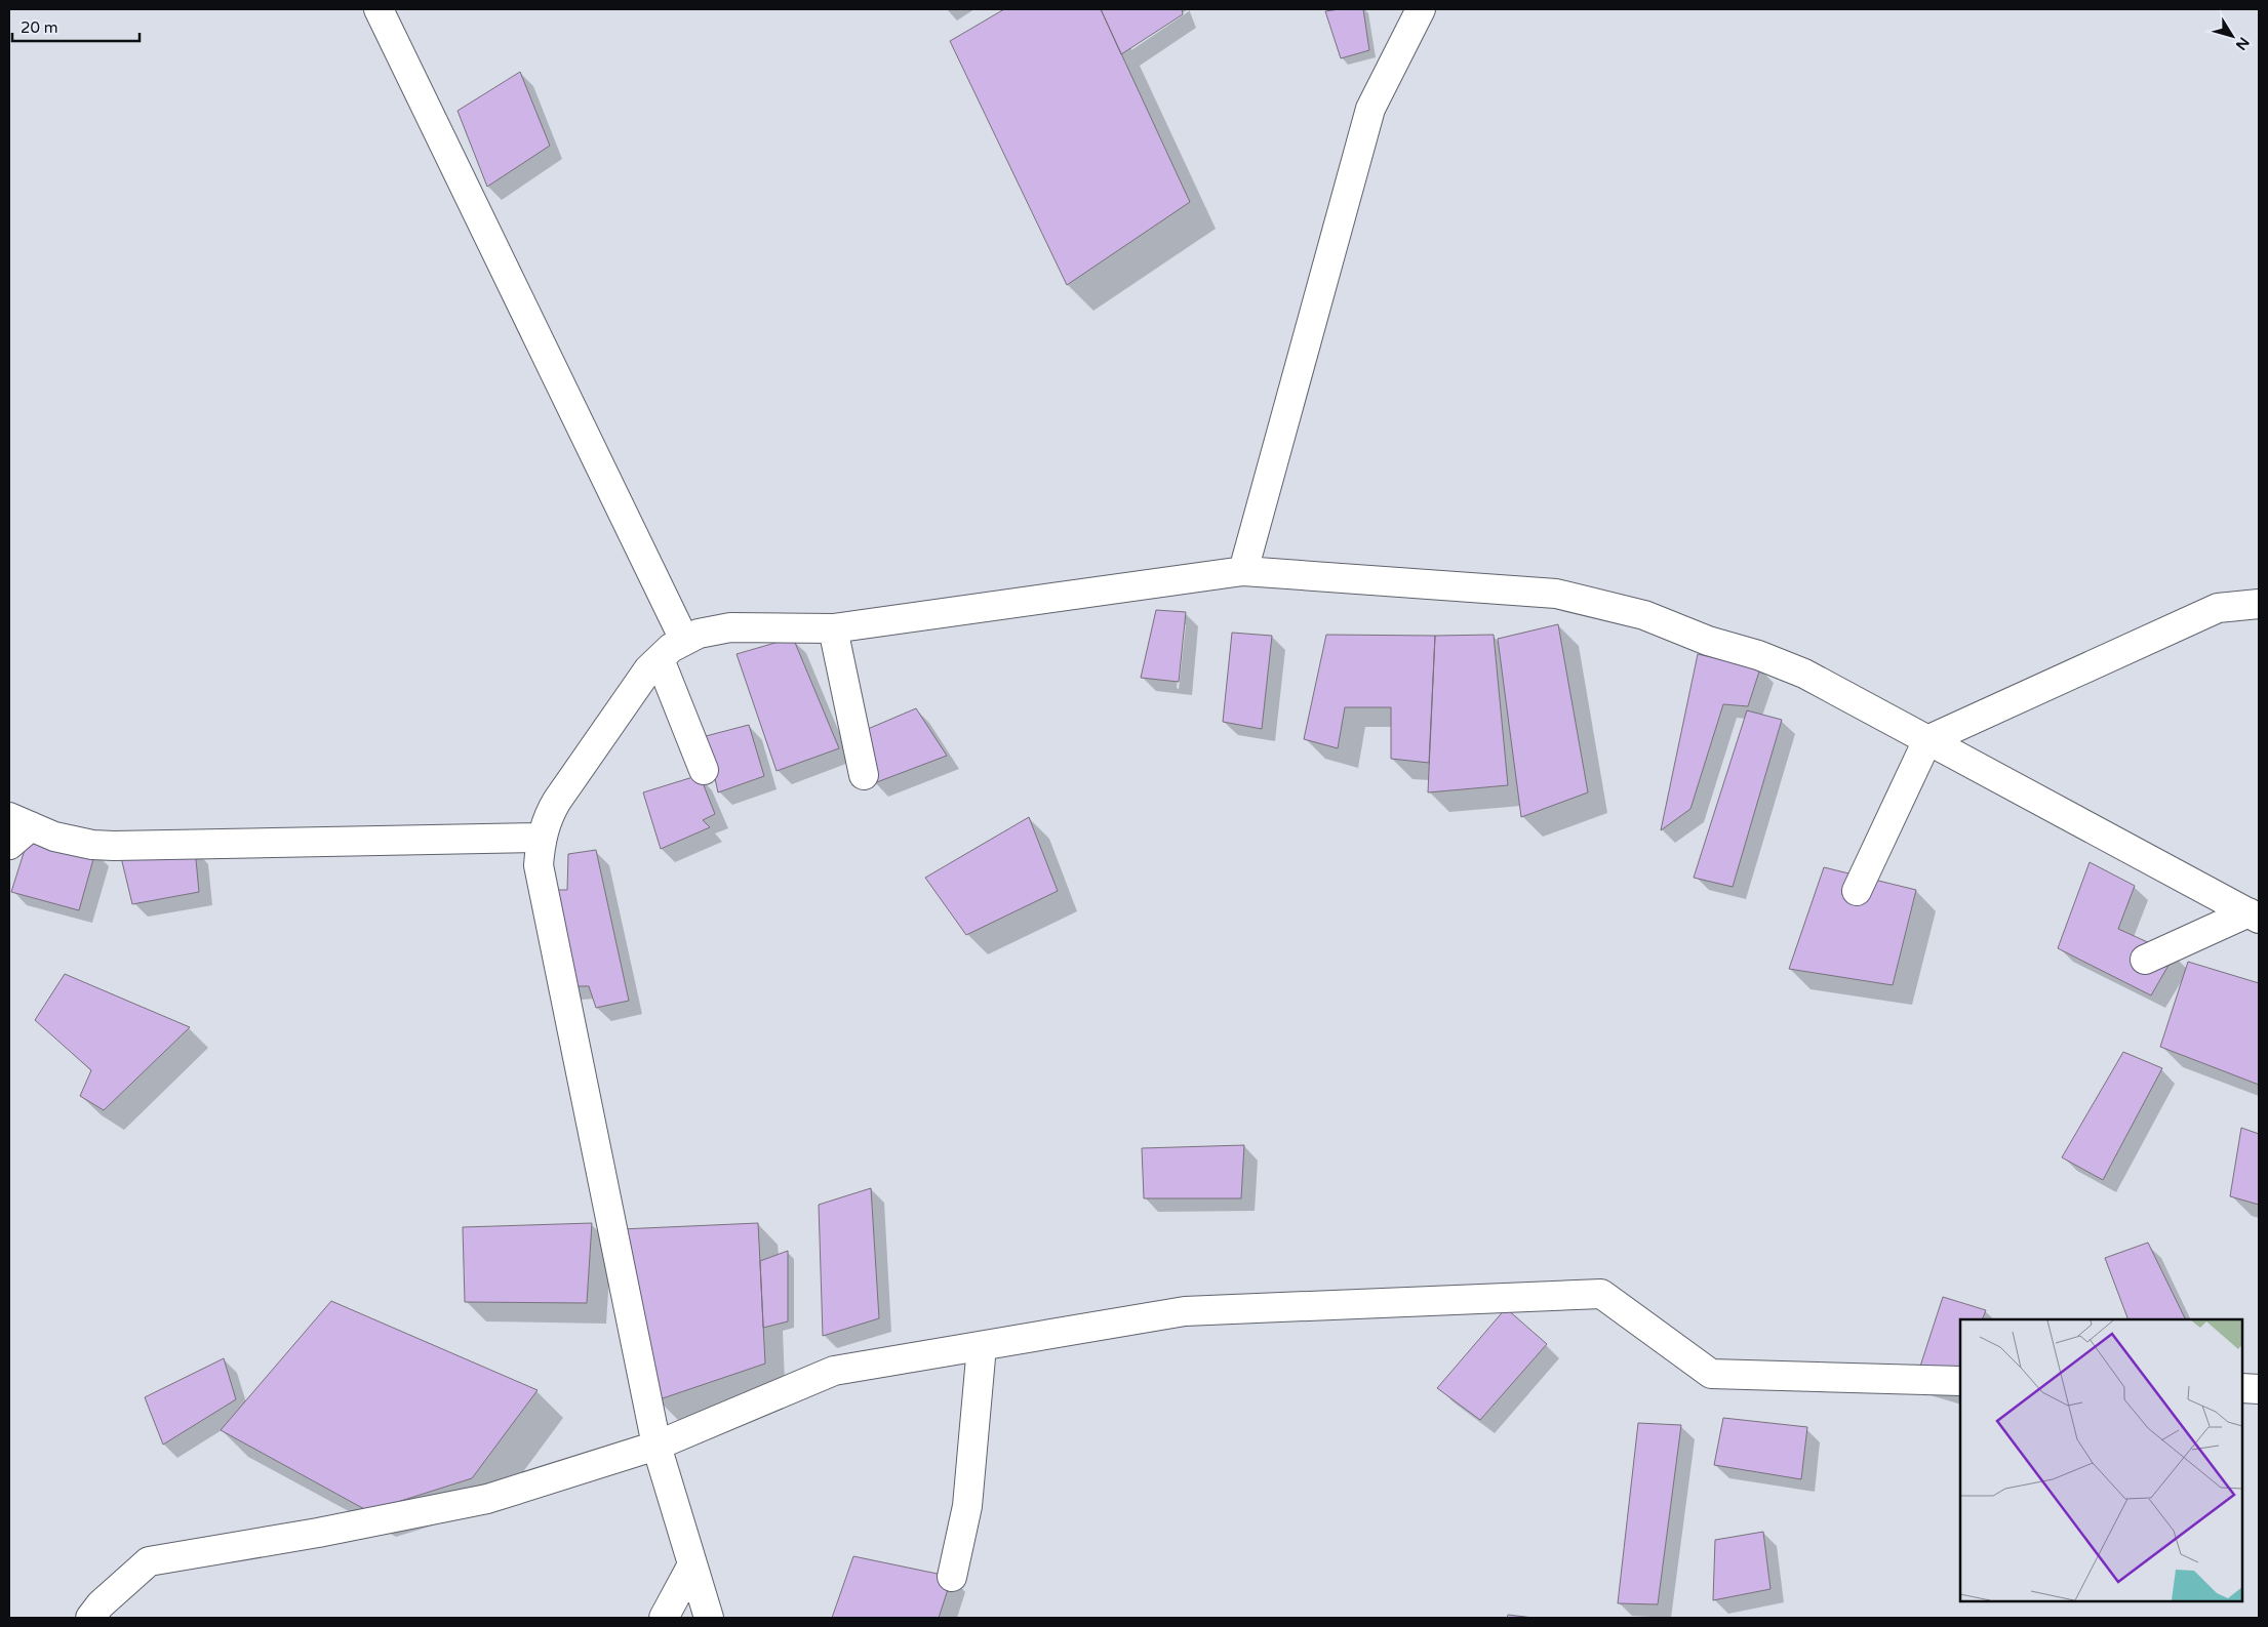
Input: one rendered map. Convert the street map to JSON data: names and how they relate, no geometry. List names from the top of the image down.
{
  "scale_bar": "20 m",
  "north": "bottom right"
}
